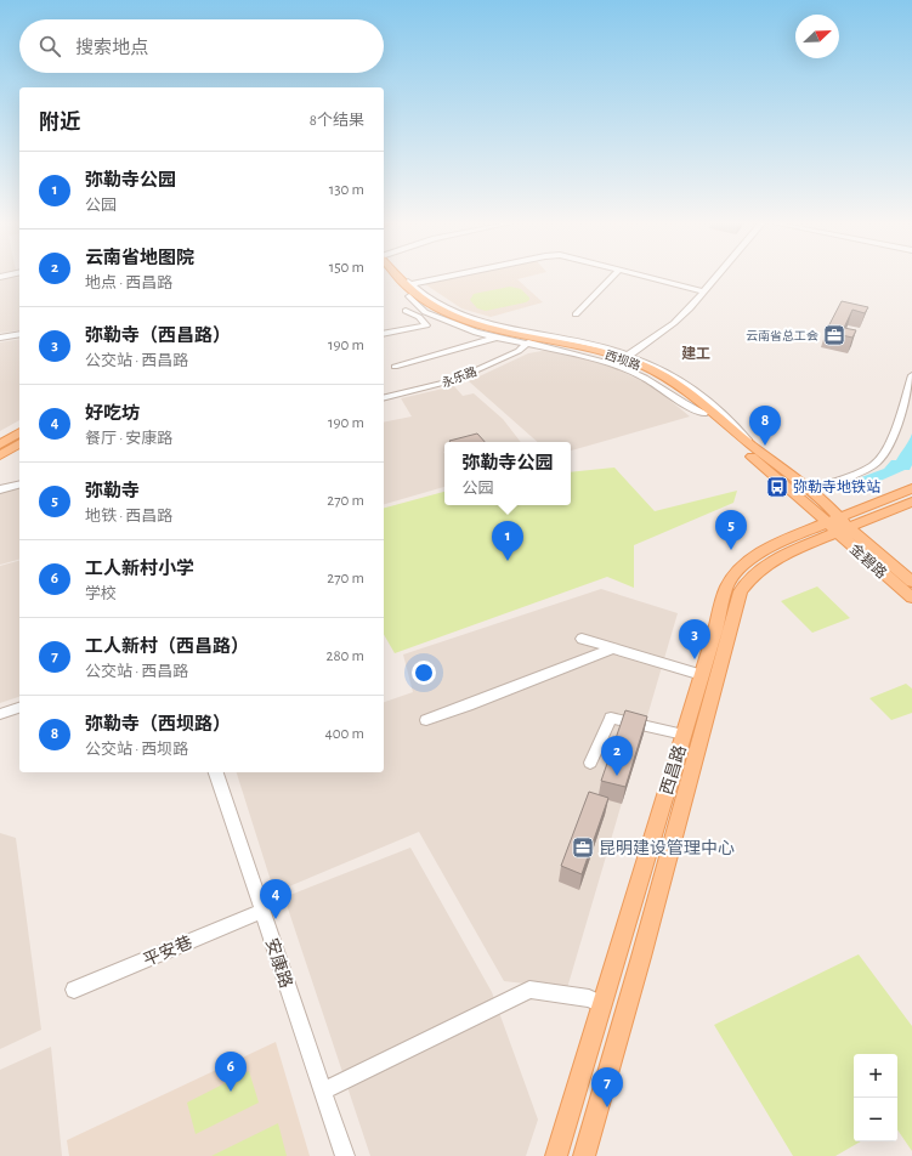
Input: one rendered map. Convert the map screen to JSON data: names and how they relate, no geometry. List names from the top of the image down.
{
  "streets": {
    "main road": ["西坝路", "金碧路", "西昌路"],
    "street": ["永乐路", "平安巷", "安康路"]
  },
  "crossings": [
    ["西坝路", "永乐路"],
    ["西坝路", "金碧路"],
    ["西坝路", "西昌路"],
    ["金碧路", "西昌路"],
    ["平安巷", "安康路"]
  ],
  "districts": ["建工"],
  "places": {
    "office": ["云南省总工会", "昆明建设管理中心"],
    "bus stop": ["弥勒寺地铁站"]
  },
  "north": "top right",
  "page": {
    "search": "搜索地点",
    "heading": ["附近", "8个结果"],
    "list": [
      {
        "mark": "1",
        "name": "弥勒寺公园",
        "note": "公园",
        "value": "130 m"
      },
      {
        "mark": "2",
        "name": "云南省地图院",
        "note": "地点 · 西昌路",
        "value": "150 m"
      },
      {
        "mark": "3",
        "name": "弥勒寺（西昌路）",
        "note": "公交站 · 西昌路",
        "value": "190 m"
      },
      {
        "mark": "4",
        "name": "好吃坊",
        "note": "餐厅 · 安康路",
        "value": "190 m"
      },
      {
        "mark": "5",
        "name": "弥勒寺",
        "note": "地铁 · 西昌路",
        "value": "270 m"
      },
      {
        "mark": "6",
        "name": "工人新村小学",
        "note": "学校",
        "value": "270 m"
      },
      {
        "mark": "7",
        "name": "工人新村（西昌路）",
        "note": "公交站 · 西昌路",
        "value": "280 m"
      },
      {
        "mark": "8",
        "name": "弥勒寺（西坝路）",
        "note": "公交站 · 西坝路",
        "value": "400 m"
      }
    ],
    "pins": [
      "8",
      "5",
      "1",
      "3",
      "2",
      "4",
      "6",
      "7"
    ],
    "popup": ["弥勒寺公园", "公园"],
    "map_buttons": ["+", "−"]
  }
}
